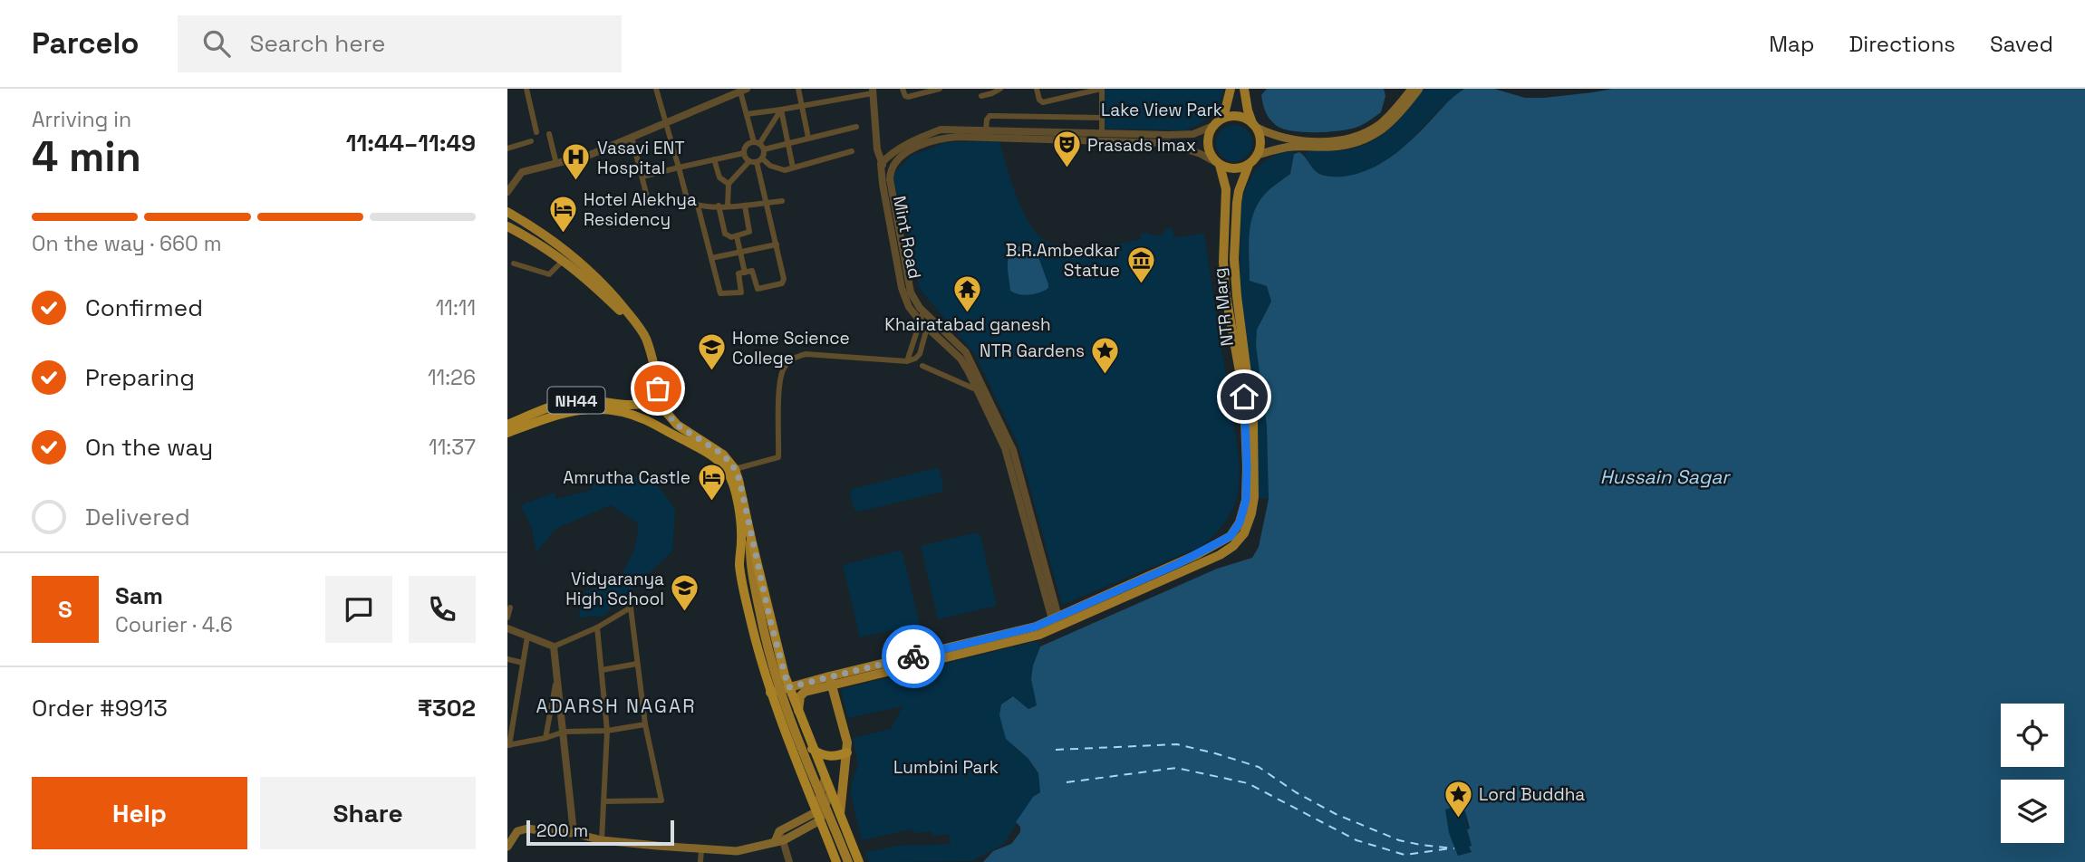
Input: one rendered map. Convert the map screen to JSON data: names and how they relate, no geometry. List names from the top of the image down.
{
  "streets": {
    "highway": ["NH44"],
    "main road": ["NTR Marg"],
    "street": ["Mint Road"]
  },
  "crossings": [
    ["Mint Road", "NTR Marg"],
    ["NTR Marg", "NH44"]
  ],
  "districts": ["ADARSH NAGAR"],
  "water": ["Hussain Sagar"],
  "parks": ["Lake View Park", "Lumbini Park"],
  "places": {
    "theatre": ["Prasads Imax"],
    "hospital": ["Vasavi ENT Hospital"],
    "hotel": ["Hotel Alekhya Residency", "Amrutha Castle"],
    "museum": ["B.R.Ambedkar Statue"],
    "temple": ["Khairatabad ganesh"],
    "school or university": ["Home Science College", "Vidyaranya High School"],
    "place": ["NTR Gardens", "Lord Buddha"]
  },
  "scale_bar": "200 m",
  "page": {
    "header": "Parcelo",
    "search": "Search here",
    "nav": ["Map", "Directions", "Saved"],
    "heading": ["4 min", "Arriving in", "11:44–11:49"],
    "panel": [
      "Sam",
      "Courier · 4.6",
      "Order #9913",
      "₹302"
    ],
    "bar": "On the way · 660 m",
    "list": [
      ["Confirmed", "11:11"],
      ["Preparing", "11:26"],
      ["On the way", "11:37"],
      "Delivered"
    ],
    "round": "S",
    "buttons": ["Help", "Share"],
    "scale": "200 m"
  }
}
